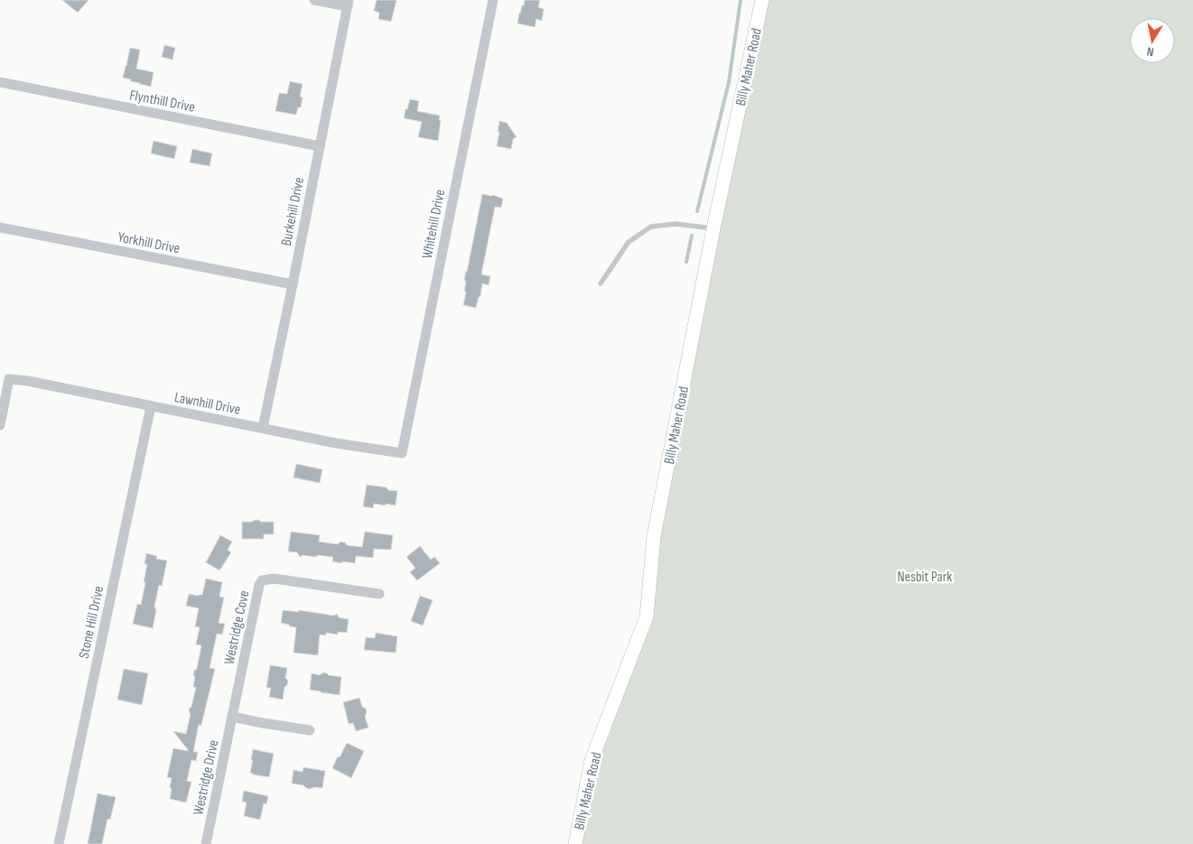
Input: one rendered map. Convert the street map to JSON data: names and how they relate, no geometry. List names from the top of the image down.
{
  "streets": {
    "main road": ["Billy Maher Road"],
    "street": [
      "Flynthill Drive",
      "Burkehill Drive",
      "Whitehill Drive",
      "Yorkhill Drive",
      "Lawnhill Drive",
      "Stone Hill Drive",
      "Westridge Cove",
      "Westridge Drive"
    ]
  },
  "crossings": [
    ["Flynthill Drive", "Burkehill Drive"],
    ["Burkehill Drive", "Yorkhill Drive"],
    ["Burkehill Drive", "Lawnhill Drive"],
    ["Whitehill Drive", "Lawnhill Drive"],
    ["Lawnhill Drive", "Stone Hill Drive"],
    ["Westridge Cove", "Westridge Drive"]
  ],
  "parks": ["Nesbit Park"],
  "north": "bottom"
}
